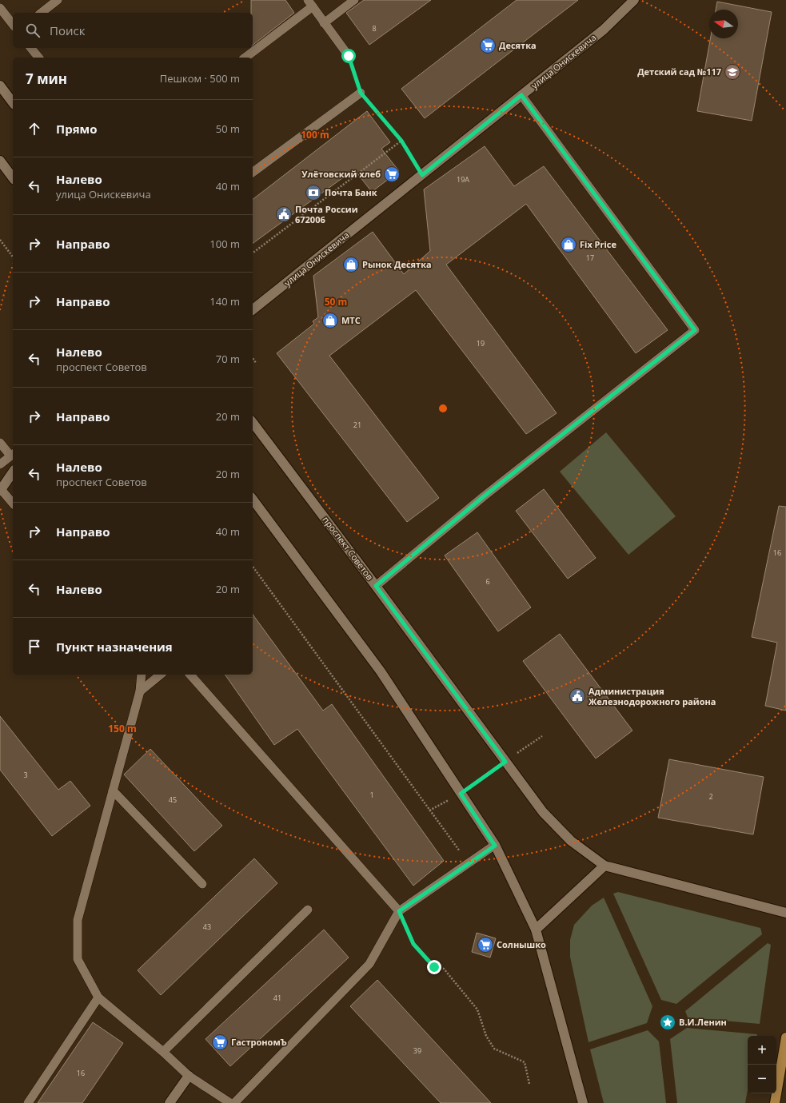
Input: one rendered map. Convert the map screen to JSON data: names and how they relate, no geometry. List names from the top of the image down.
{
  "streets": {
    "main road": ["улица Онискевича", "проспект Советов"]
  },
  "places": {
    "supermarket": [
      "Десятка",
      "Улётовский хлеб",
      "Солнышко",
      "ГастрономЪ"
    ],
    "school or university": ["Детский сад №117"],
    "bank": ["Почта Банк"],
    "public building": ["Почта России 672006", "Администрация Железнодорожного района"],
    "shop": ["Fix Price", "Рынок Десятка", "МТС"],
    "place": ["В.И.Ленин"]
  },
  "house_numbers": [
    "8",
    "19А",
    "17",
    "19",
    "21",
    "16",
    "6",
    "3",
    "1",
    "2",
    "45",
    "43",
    "41",
    "39",
    "16"
  ],
  "north": "left",
  "page": {
    "search": "Поиск",
    "heading": ["7 мин", "Пешком · 500 m"],
    "list": [
      ["Прямо", "50 m"],
      ["Налево", "улица Онискевича", "40 m"],
      ["Направо", "100 m"],
      ["Направо", "140 m"],
      ["Налево", "проспект Советов", "70 m"],
      ["Направо", "20 m"],
      ["Налево", "проспект Советов", "20 m"],
      ["Направо", "40 m"],
      ["Налево", "20 m"],
      "Пункт назначения"
    ],
    "map_buttons": ["+", "−"]
  },
  "rings": ["100 m", "50 m", "150 m"]
}
